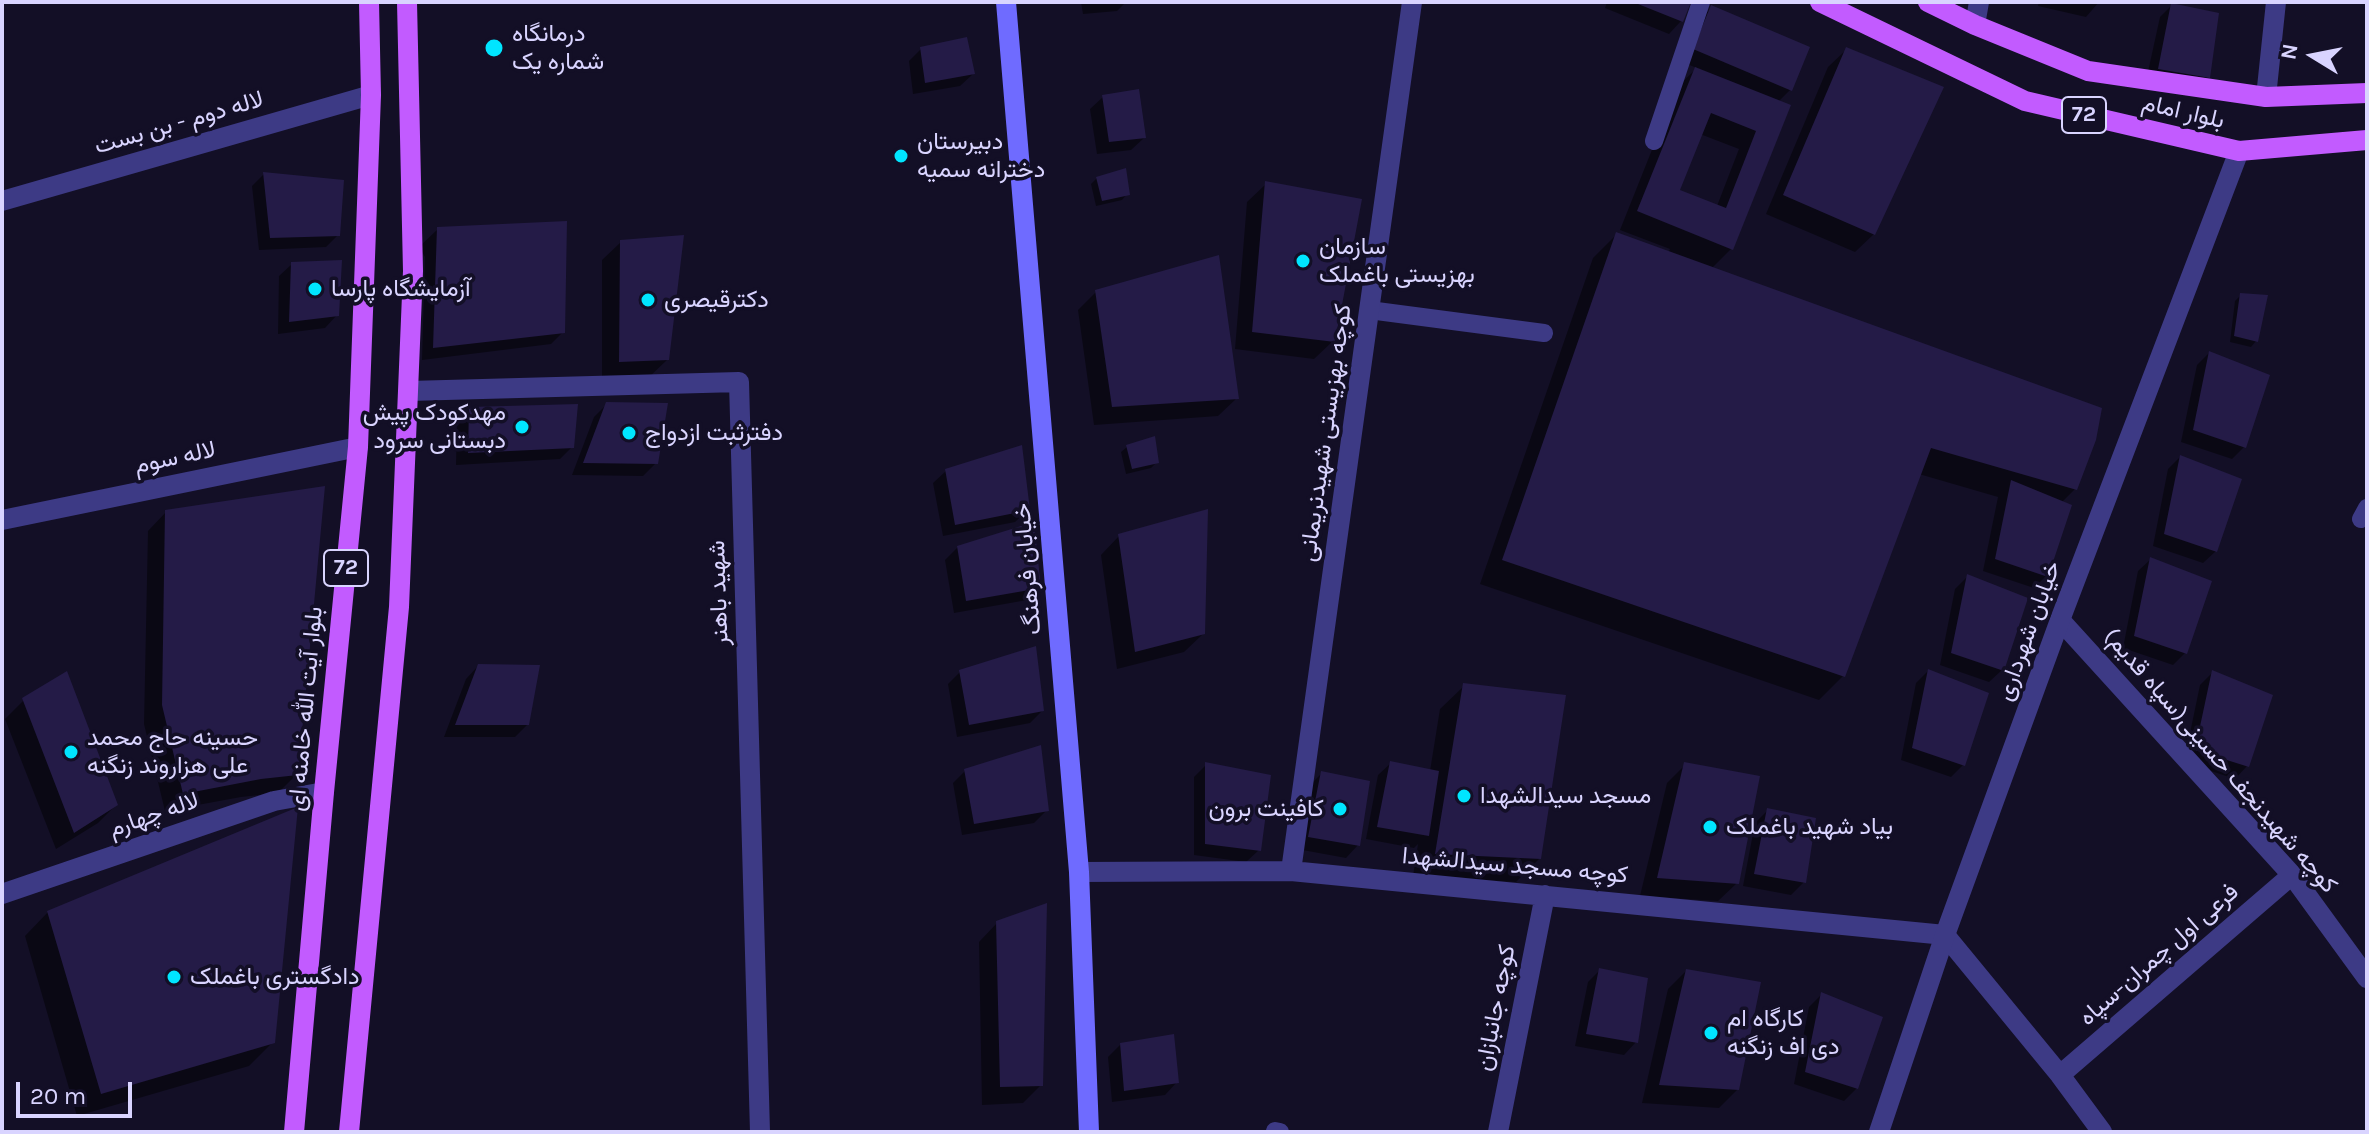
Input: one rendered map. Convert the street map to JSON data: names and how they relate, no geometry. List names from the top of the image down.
{
  "streets": {
    "main road": [
      "بلوار امام",
      "72",
      "خیابان فرهنگ",
      "بلوار آیت الله خامنه ای"
    ],
    "street": [
      "لاله دوم - بن بست",
      "کوچه بهزیستی شهیدنریمانی",
      "لاله سوم",
      "شهید باهنر",
      "خیابان شهرداری",
      "کوچه شهیدنجف حسینی(سپاه قدیم)",
      "لاله چهارم",
      "کوچه مسجد سیدالشهدا",
      "فرعی اول چمران-سپاه",
      "کوچه جانبازان"
    ]
  },
  "crossings": [
    ["بلوار امام", "خیابان شهرداری"],
    ["72", "شهید باهنر"],
    ["لاله دوم - بن بست", "بلوار آیت الله خامنه ای"],
    ["کوچه بهزیستی شهیدنریمانی", "کوچه مسجد سیدالشهدا"],
    ["لاله سوم", "بلوار آیت الله خامنه ای"],
    ["خیابان فرهنگ", "کوچه مسجد سیدالشهدا"],
    ["خیابان شهرداری", "کوچه شهیدنجف حسینی(سپاه قدیم)"],
    ["خیابان شهرداری", "کوچه مسجد سیدالشهدا"],
    ["بلوار آیت الله خامنه ای", "لاله چهارم"],
    ["کوچه شهیدنجف حسینی(سپاه قدیم)", "فرعی اول چمران-سپاه"],
    ["کوچه مسجد سیدالشهدا", "کوچه جانبازان"]
  ],
  "places": [
    "درمانگاه شماره یک",
    "دبیرستان دخترانه سمیه",
    "سازمان بهزیستی باغملک",
    "آزمایشگاه پارسا",
    "دکترقیصری",
    "مهدکودک پیش دبستانی سرود",
    "دفترثبت ازدواج",
    "حسینه حاج محمد علی هزاروند زنگنه",
    "مسجد سیدالشهدا",
    "کافینت برون",
    "بیاد شهید باغملک",
    "دادگستری باغملک",
    "کارگاه ام دی اف زنگنه"
  ],
  "scale_bar": "20 m",
  "north": "left"
}
